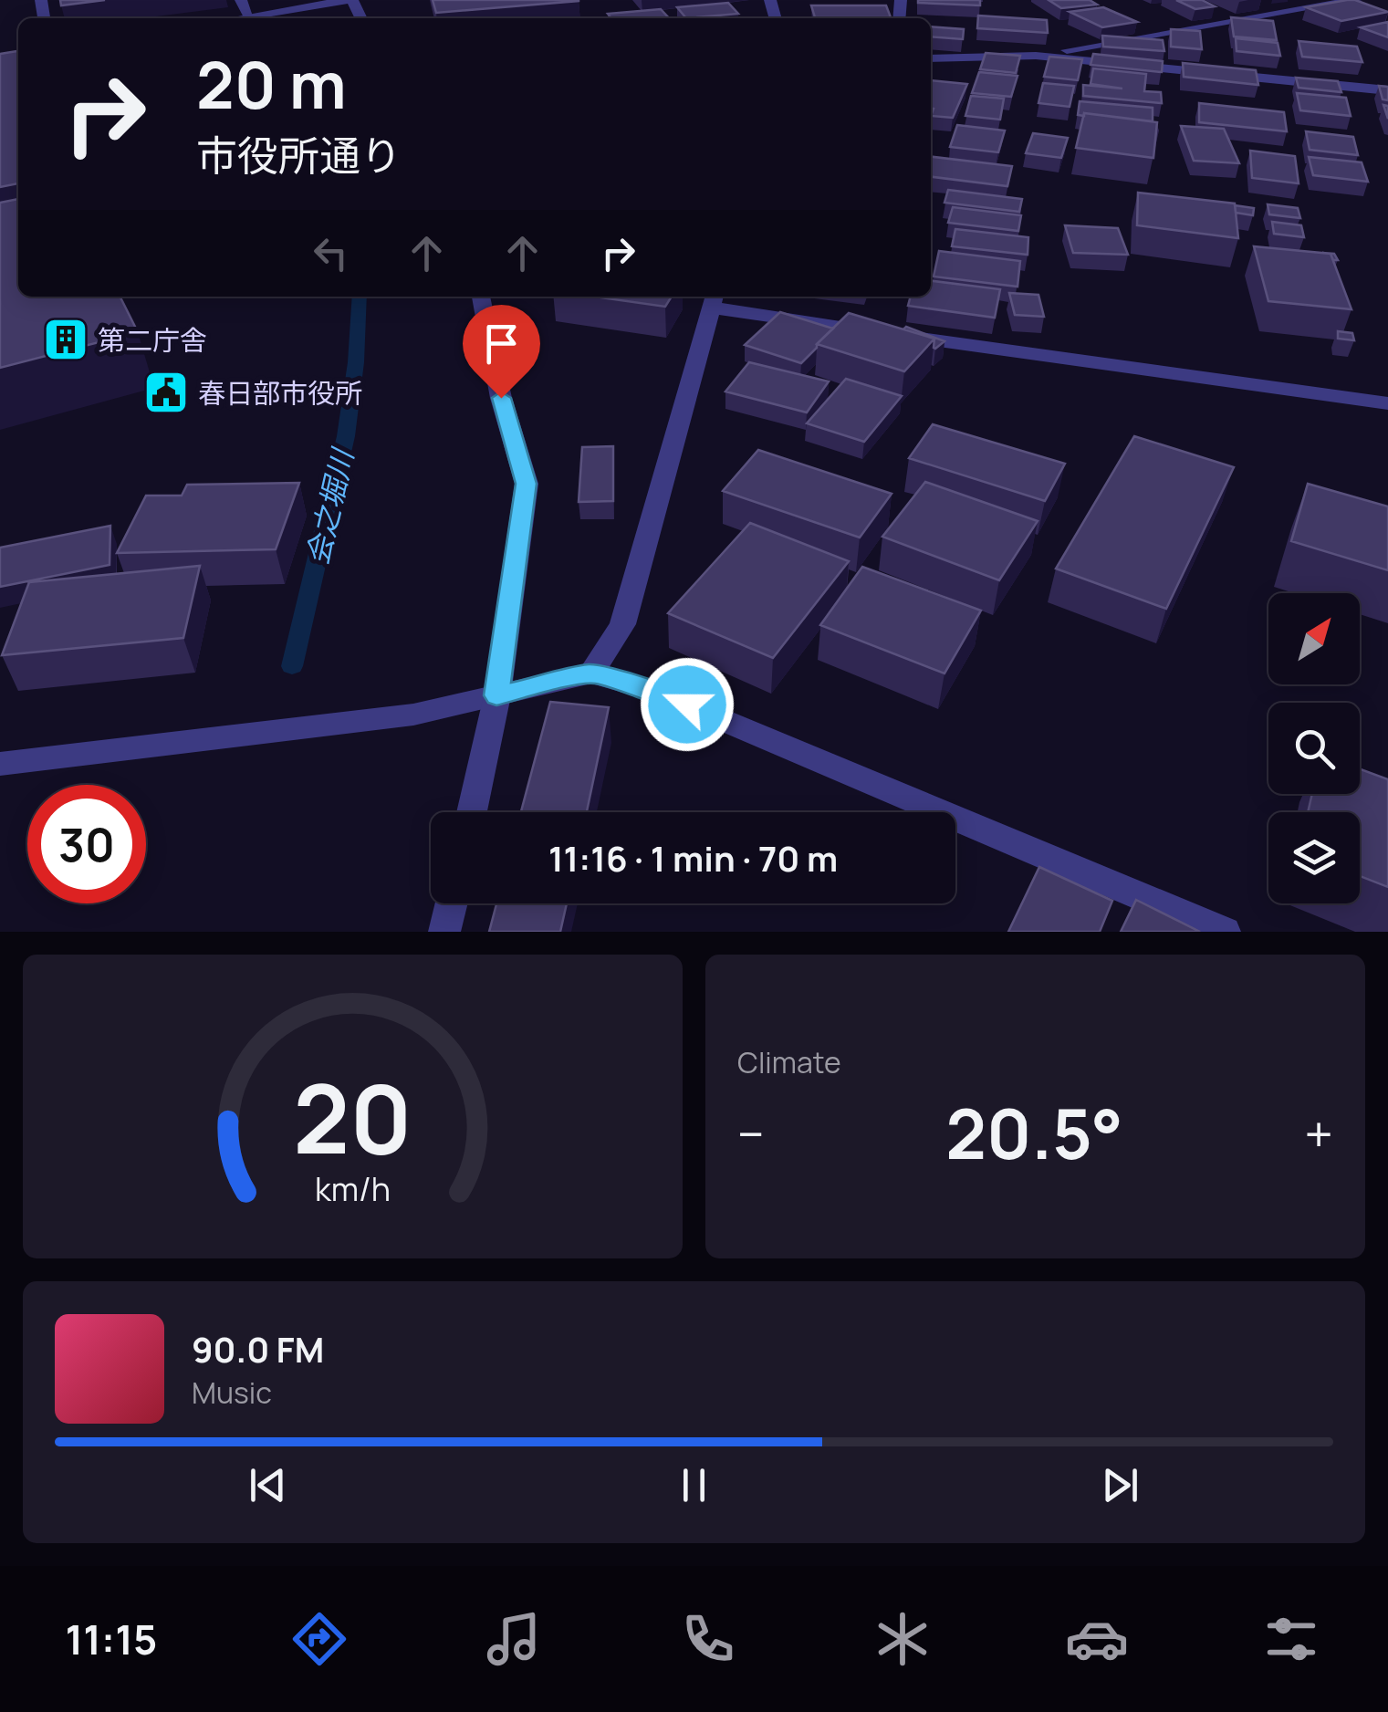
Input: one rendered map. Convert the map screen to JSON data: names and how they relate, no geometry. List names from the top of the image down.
{
  "water": ["会之堀川"],
  "places": {
    "building": ["第二庁舎"],
    "public building": ["春日部市役所"]
  },
  "north": "top right",
  "page": {
    "turn": ["20 m", "市役所通り"],
    "limit": "30",
    "trip": "11:16 · 1 min · 70 m",
    "tile": "Climate",
    "heat": ["−", "20.5°", "+"],
    "song": ["90.0 FM", "Music"],
    "tabs": "11:15",
    "gauge": ["20", "km/h"]
  }
}
